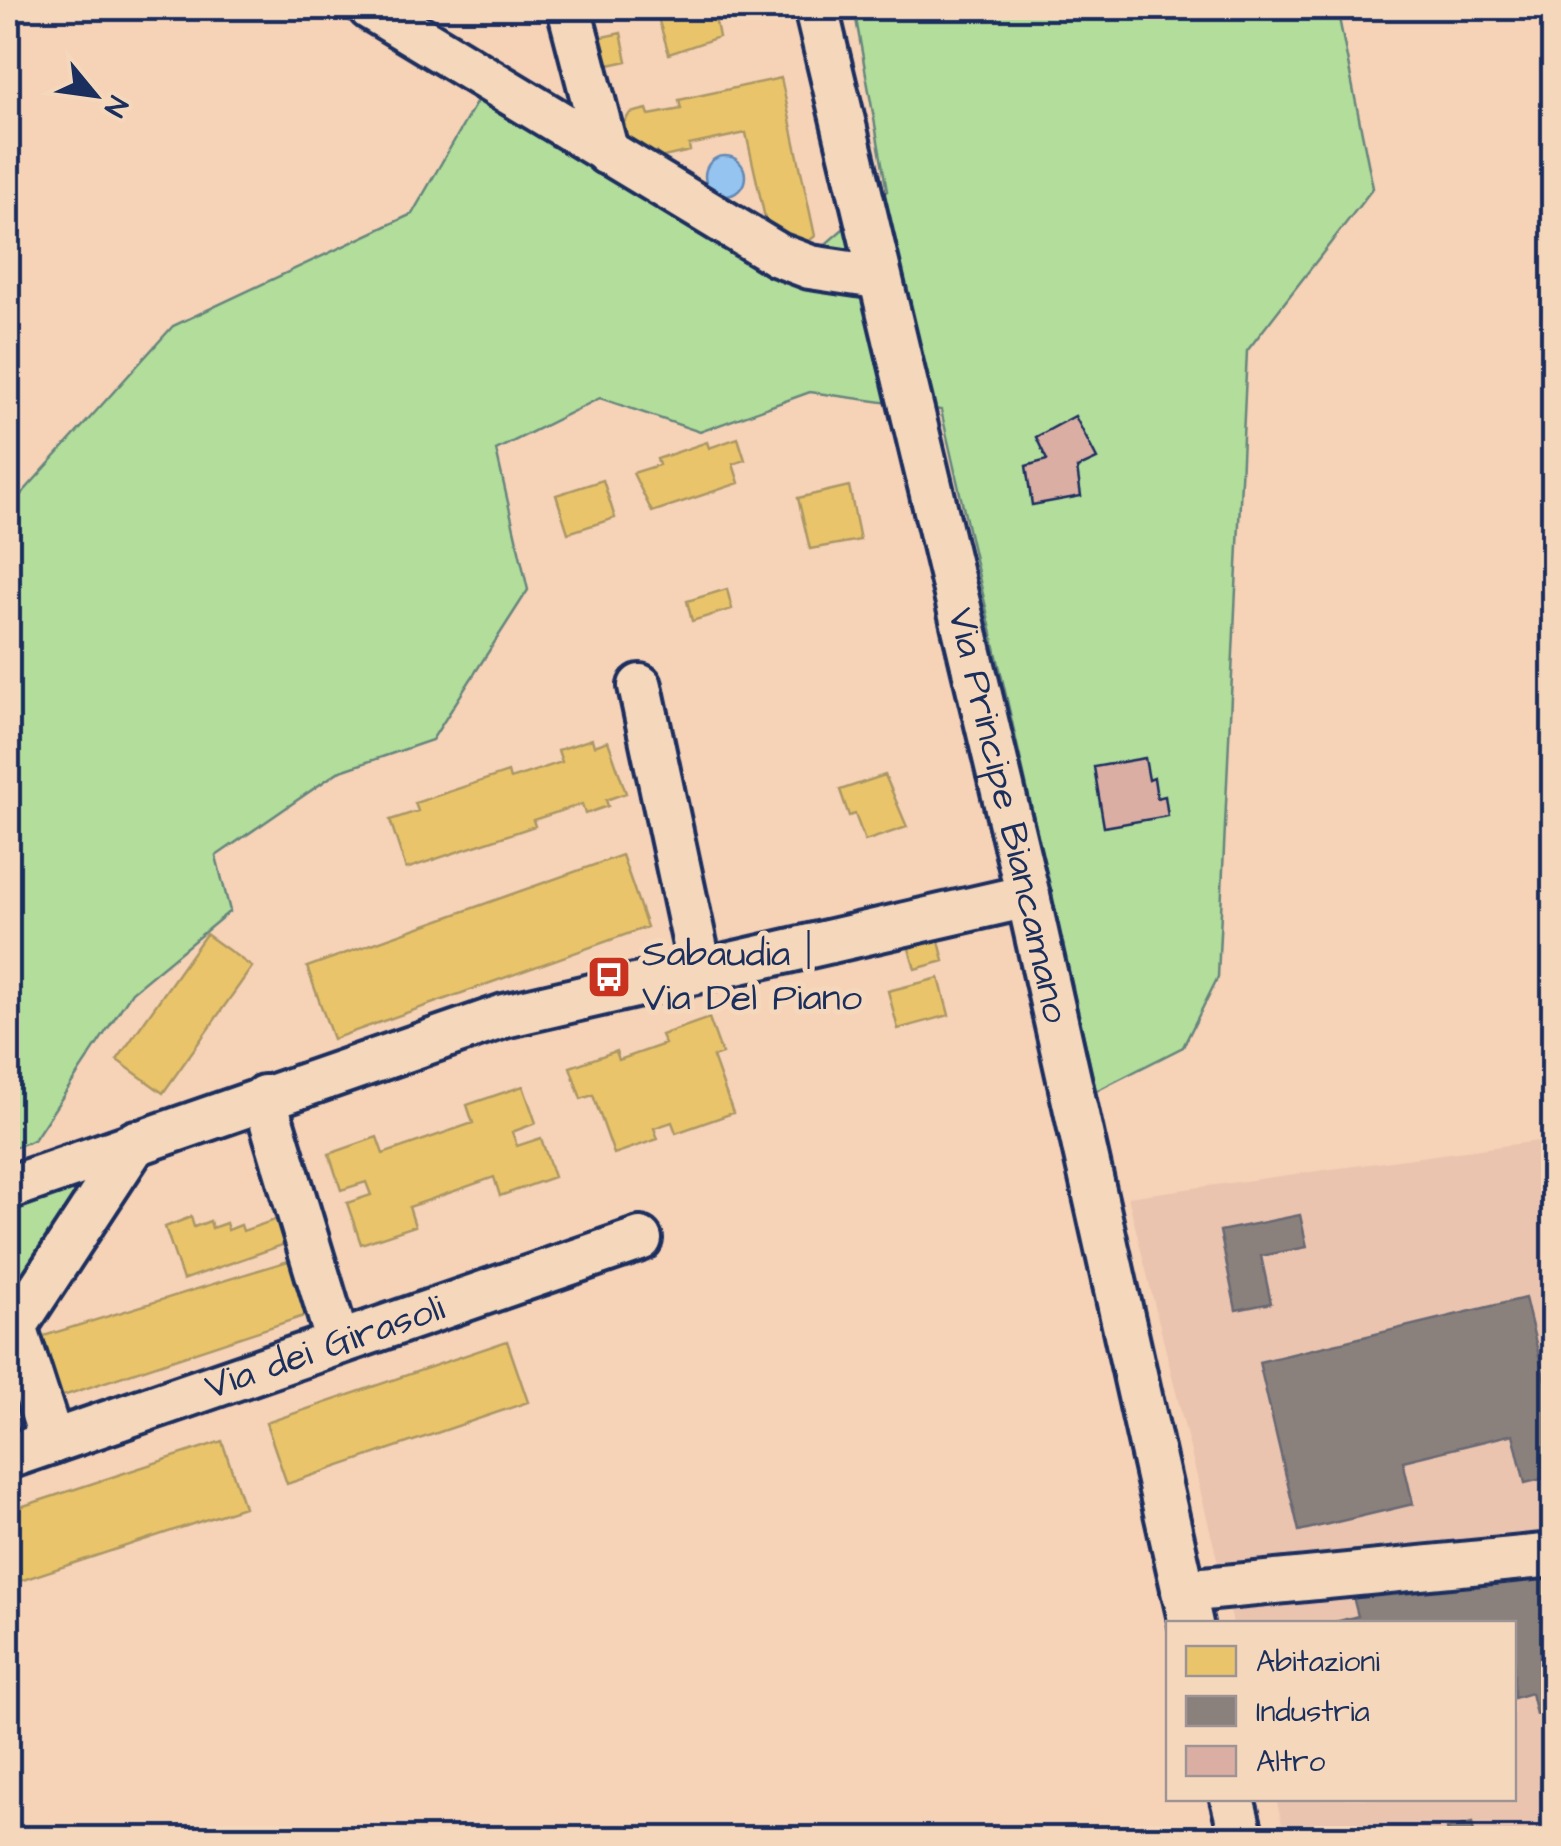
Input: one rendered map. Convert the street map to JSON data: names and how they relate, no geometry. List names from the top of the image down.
{
  "streets": {
    "street": ["Via Principe Biancamano", "Via dei Girasoli"]
  },
  "places": {
    "bus stop": ["Sabaudia | Via Del Piano"]
  },
  "legend": ["Abitazioni", "Industria", "Altro"],
  "north": "bottom right"
}
